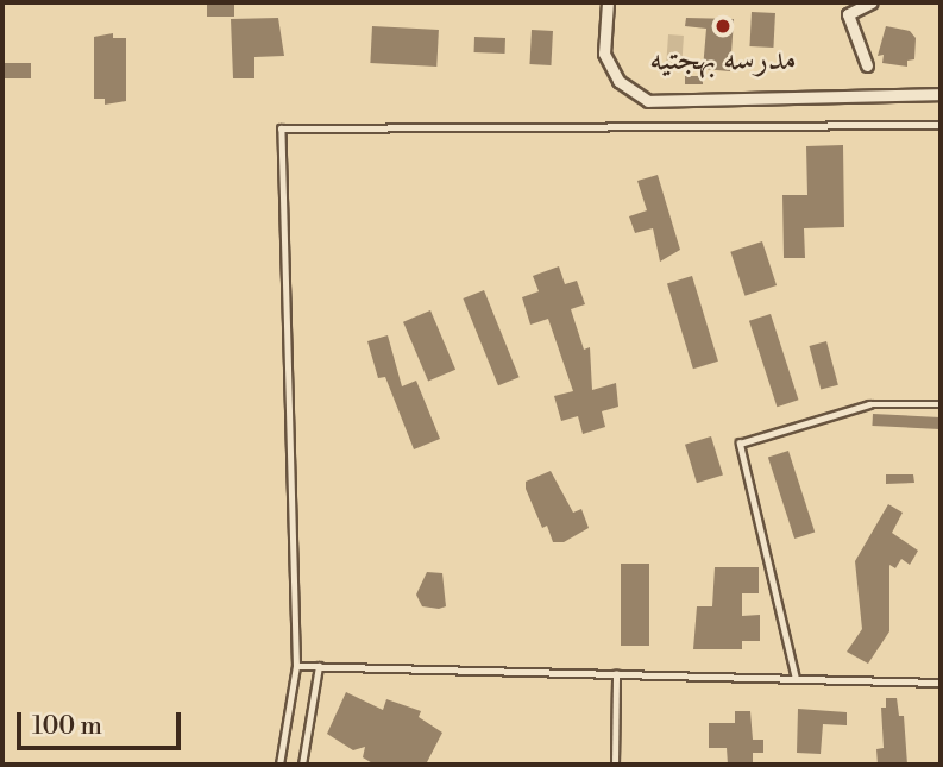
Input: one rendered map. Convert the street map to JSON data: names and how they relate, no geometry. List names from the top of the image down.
{
  "places": ["مدرسه بهجتیه"],
  "scale_bar": "100 m"
}
